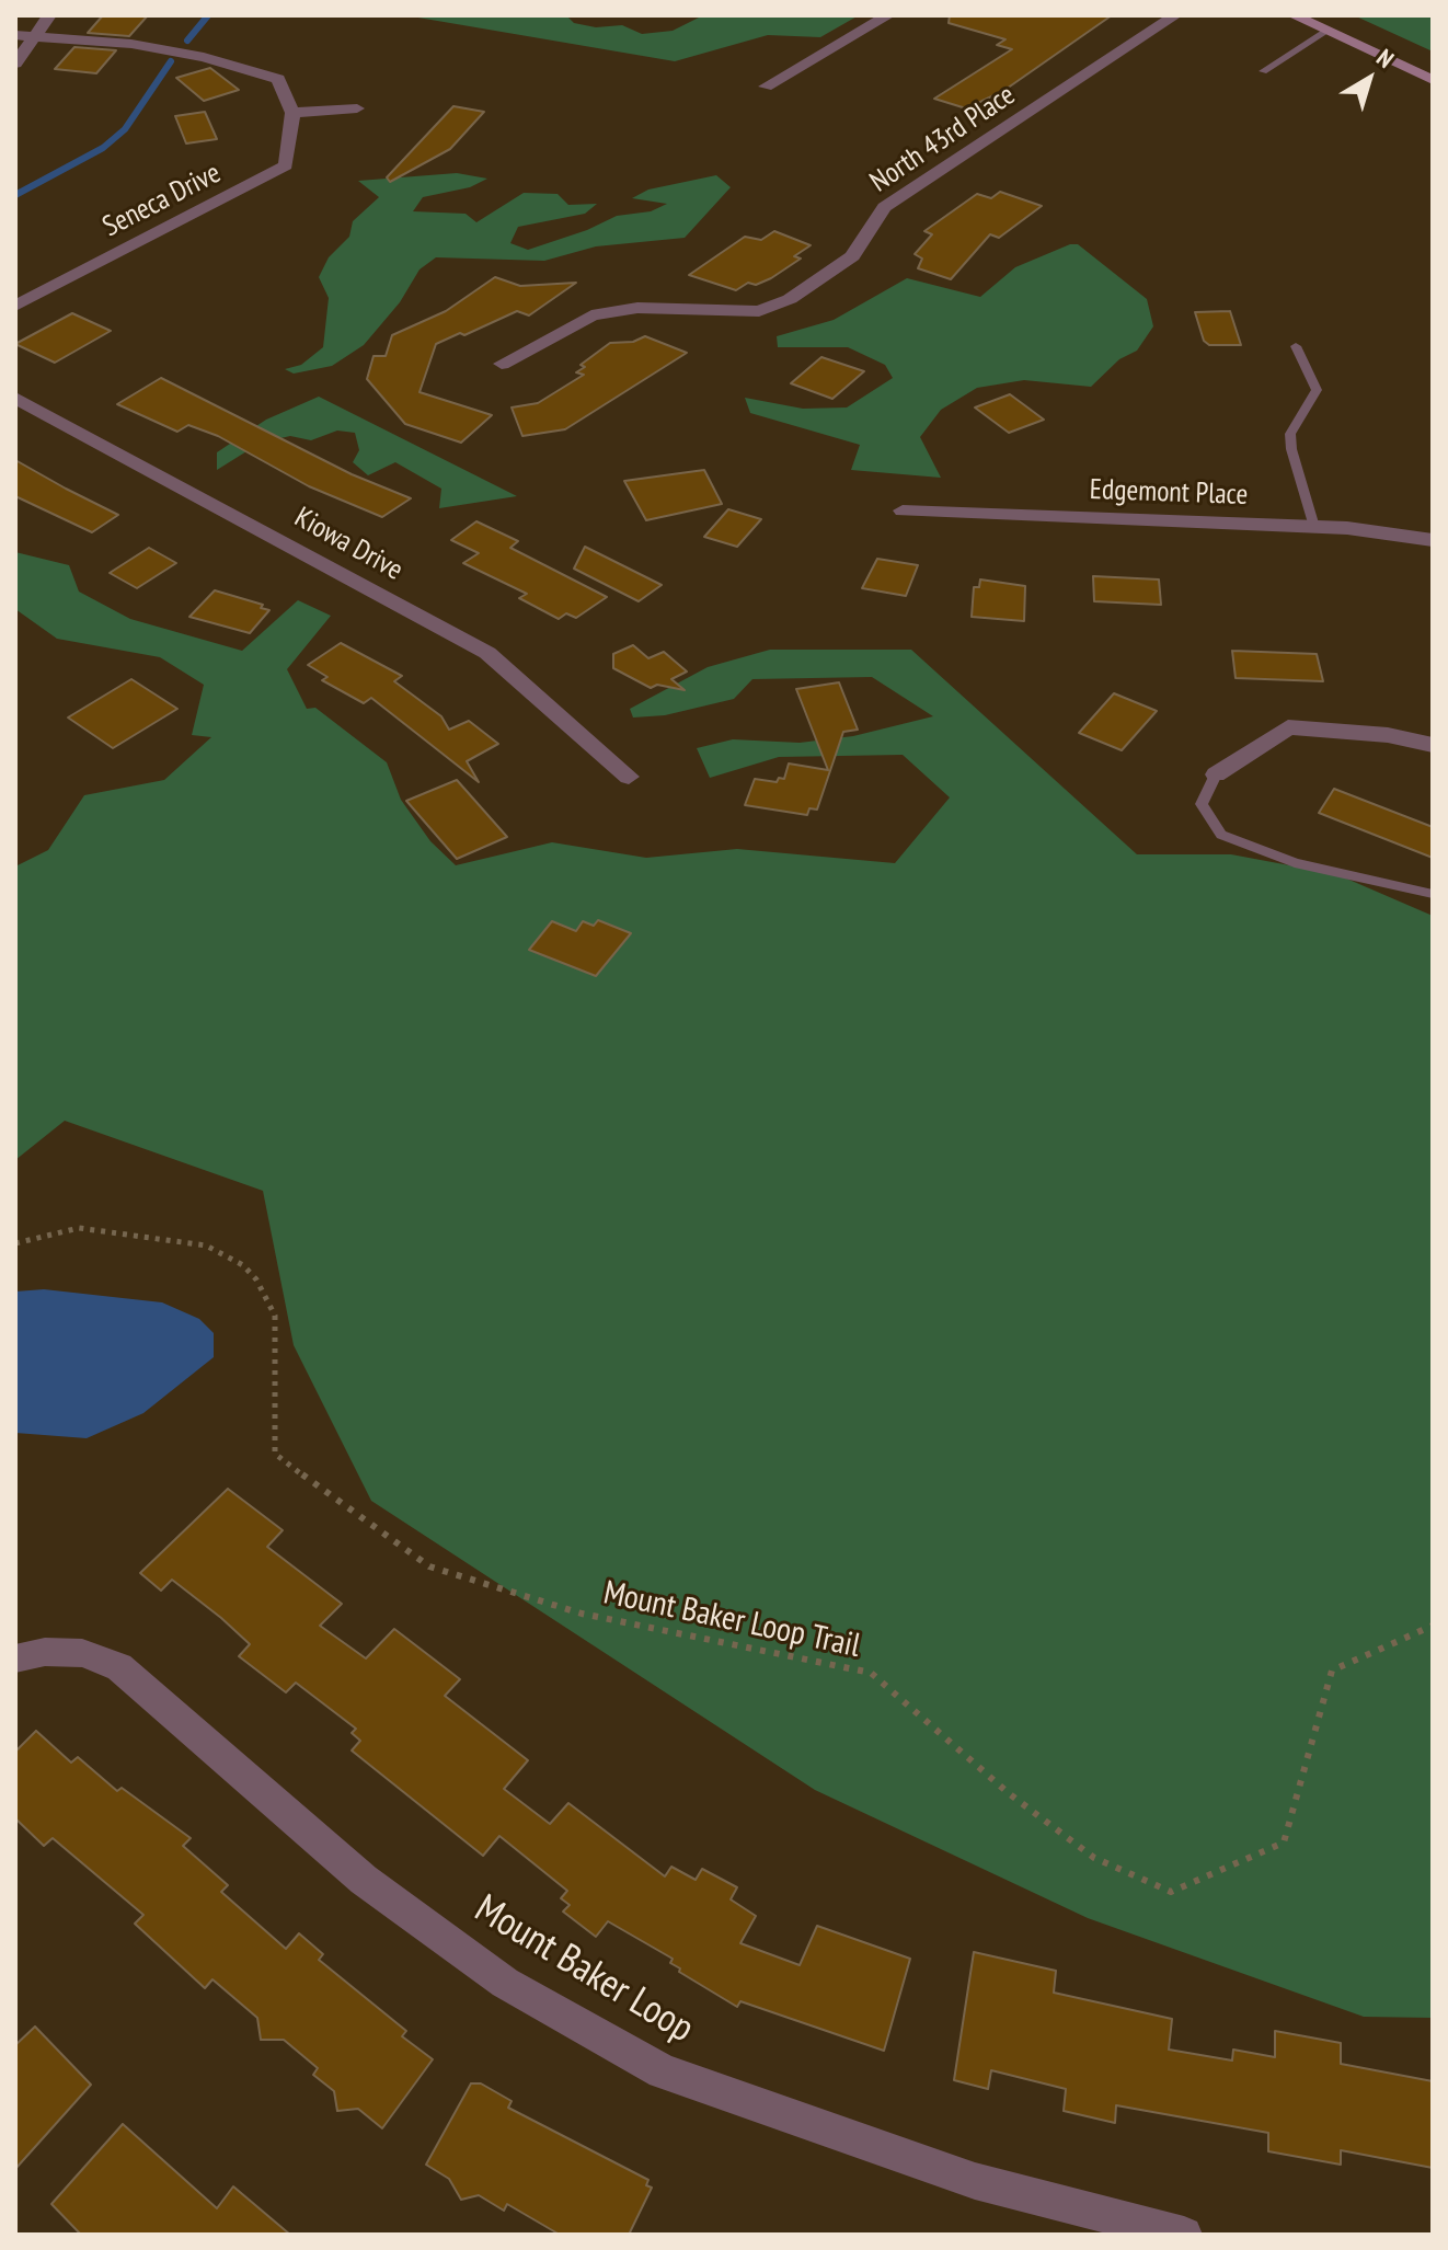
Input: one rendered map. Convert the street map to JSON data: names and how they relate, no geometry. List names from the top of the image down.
{
  "streets": {
    "street": [
      "North 43rd Place",
      "Seneca Drive",
      "Edgemont Place",
      "Kiowa Drive",
      "Mount Baker Loop"
    ],
    "path": ["Mount Baker Loop Trail"]
  },
  "north": "top right"
}
